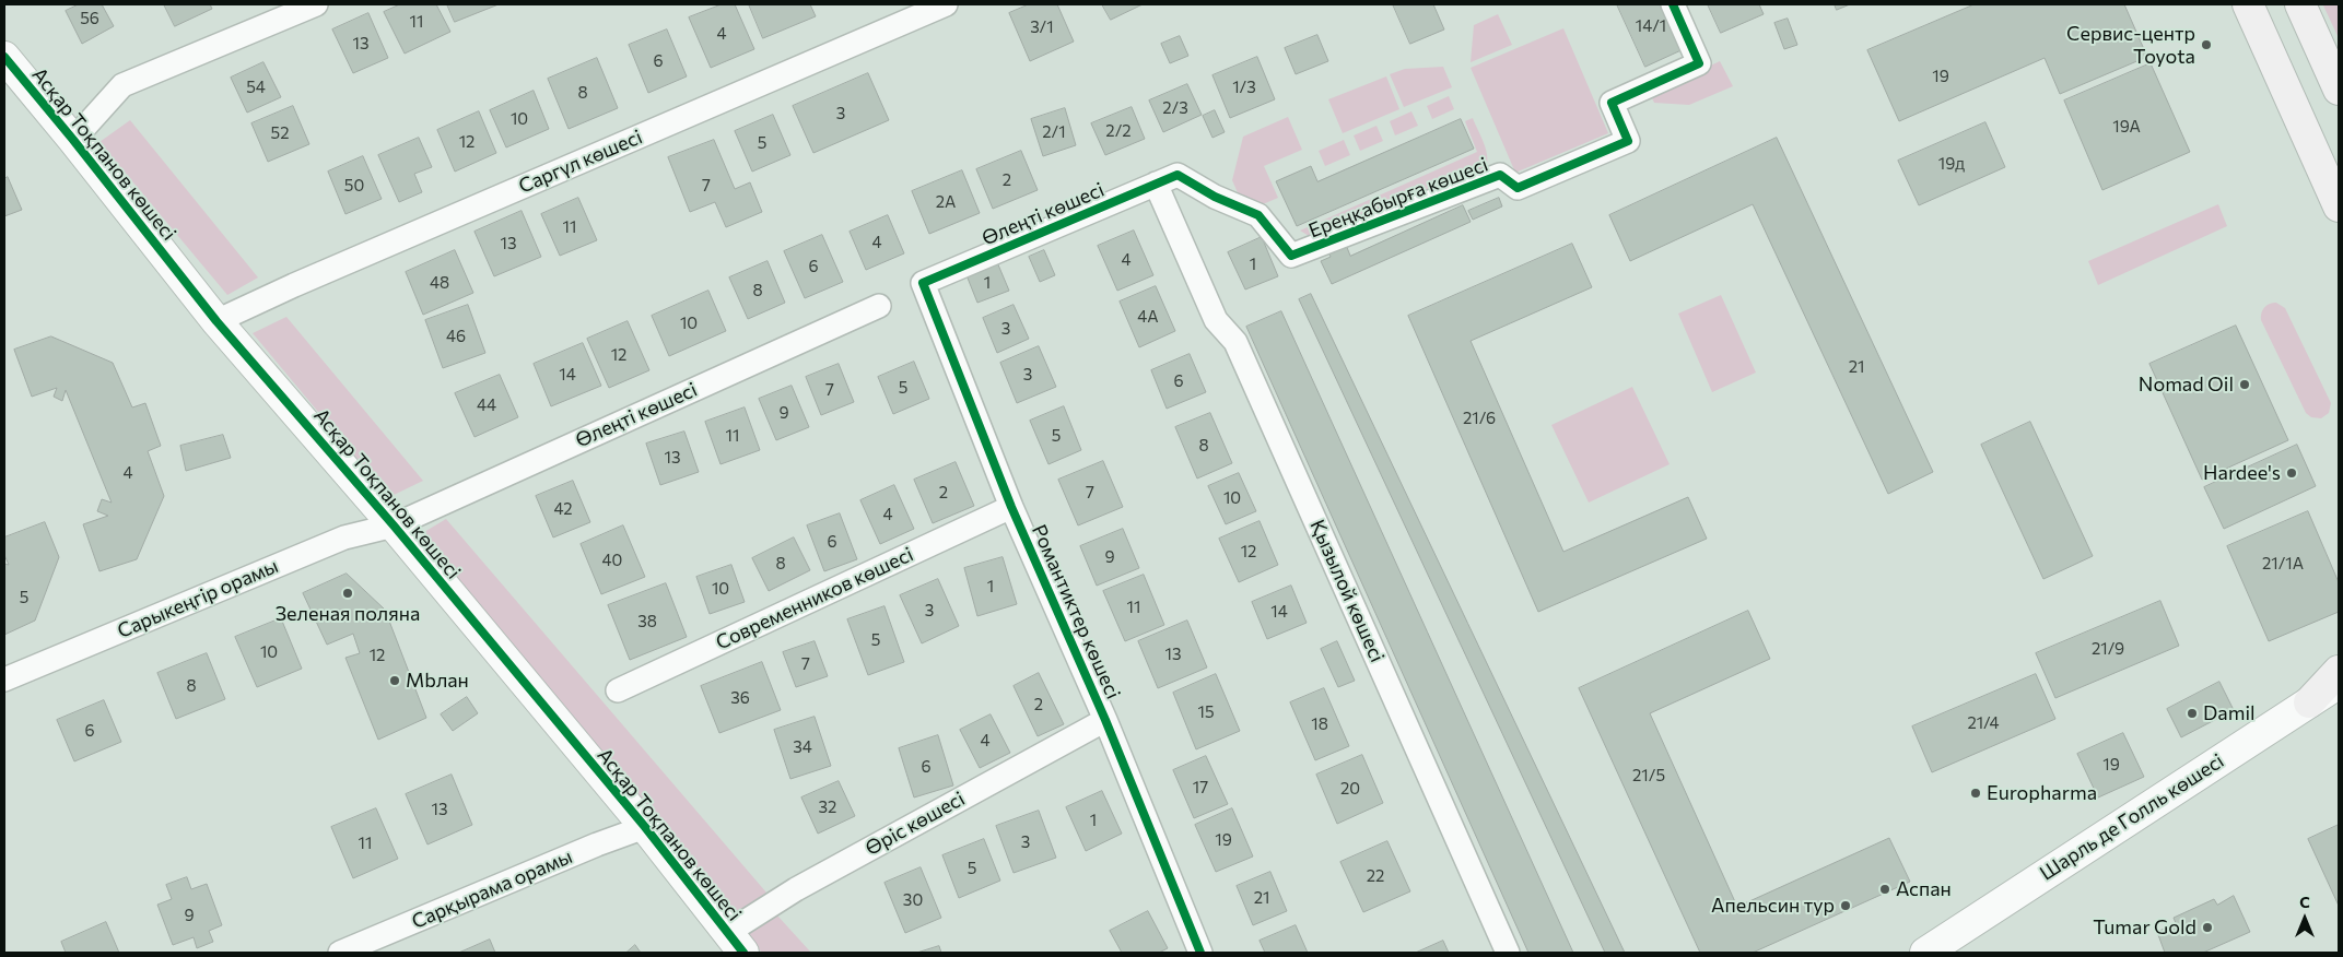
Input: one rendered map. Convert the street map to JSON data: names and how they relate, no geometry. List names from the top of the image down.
{
  "streets": {
    "street": [
      "Асқар Тоқпанов көшесі",
      "Саргүл көшесі",
      "Ереңқабырға көшесі",
      "Өлеңті көшесі",
      "Қызылой көшесі",
      "Сарыкеңгір орамы",
      "Современников көшесі",
      "Романтиктер көшесі",
      "Шарль де Голль көшесі",
      "Өріс көшесі",
      "Сарқырама орамы"
    ]
  },
  "crossings": [
    ["Асқар Тоқпанов көшесі", "Саргүл көшесі"],
    ["Асқар Тоқпанов көшесі", "Өлеңті көшесі"],
    ["Асқар Тоқпанов көшесі", "Сарыкеңгір орамы"],
    ["Асқар Тоқпанов көшесі", "Өріс көшесі"],
    ["Асқар Тоқпанов көшесі", "Сарқырама орамы"],
    ["Ереңқабырға көшесі", "Өлеңті көшесі"],
    ["Өлеңті көшесі", "Қызылой көшесі"],
    ["Өлеңті көшесі", "Сарыкеңгір орамы"],
    ["Өлеңті көшесі", "Романтиктер көшесі"],
    ["Современников көшесі", "Романтиктер көшесі"],
    ["Романтиктер көшесі", "Өріс көшесі"]
  ],
  "places": [
    "Сервис-центр Toyota",
    "Nomad Oil",
    "Hardee's",
    "Зеленая поляна",
    "Мbлан",
    "Damil",
    "Europharma",
    "Аспан",
    "Апельсин тур",
    "Tumar Gold"
  ],
  "house_numbers": [
    "56",
    "11",
    "14/1",
    "3/1",
    "4",
    "13",
    "6",
    "19",
    "54",
    "1/3",
    "8",
    "2/3",
    "3",
    "10",
    "19A",
    "2/2",
    "2/1",
    "52",
    "12",
    "5",
    "19д",
    "2",
    "50",
    "7",
    "2А",
    "11",
    "4",
    "13",
    "4",
    "1",
    "6",
    "48",
    "1",
    "8",
    "4А",
    "10",
    "3",
    "46",
    "12",
    "21",
    "14",
    "3",
    "6",
    "5",
    "7",
    "44",
    "9",
    "21/6",
    "11",
    "5",
    "8",
    "13",
    "4",
    "2",
    "7",
    "10",
    "42",
    "4",
    "6",
    "12",
    "9",
    "40",
    "8",
    "21/1А",
    "1",
    "10",
    "5",
    "11",
    "3",
    "14",
    "38",
    "5",
    "21/9",
    "10",
    "13",
    "12",
    "7",
    "8",
    "36",
    "2",
    "15",
    "21/4",
    "18",
    "6",
    "4",
    "34",
    "19",
    "6",
    "21/5",
    "17",
    "20",
    "32",
    "13",
    "1",
    "19",
    "3",
    "11",
    "5",
    "22",
    "21",
    "30",
    "9"
  ],
  "north": "top"
}
